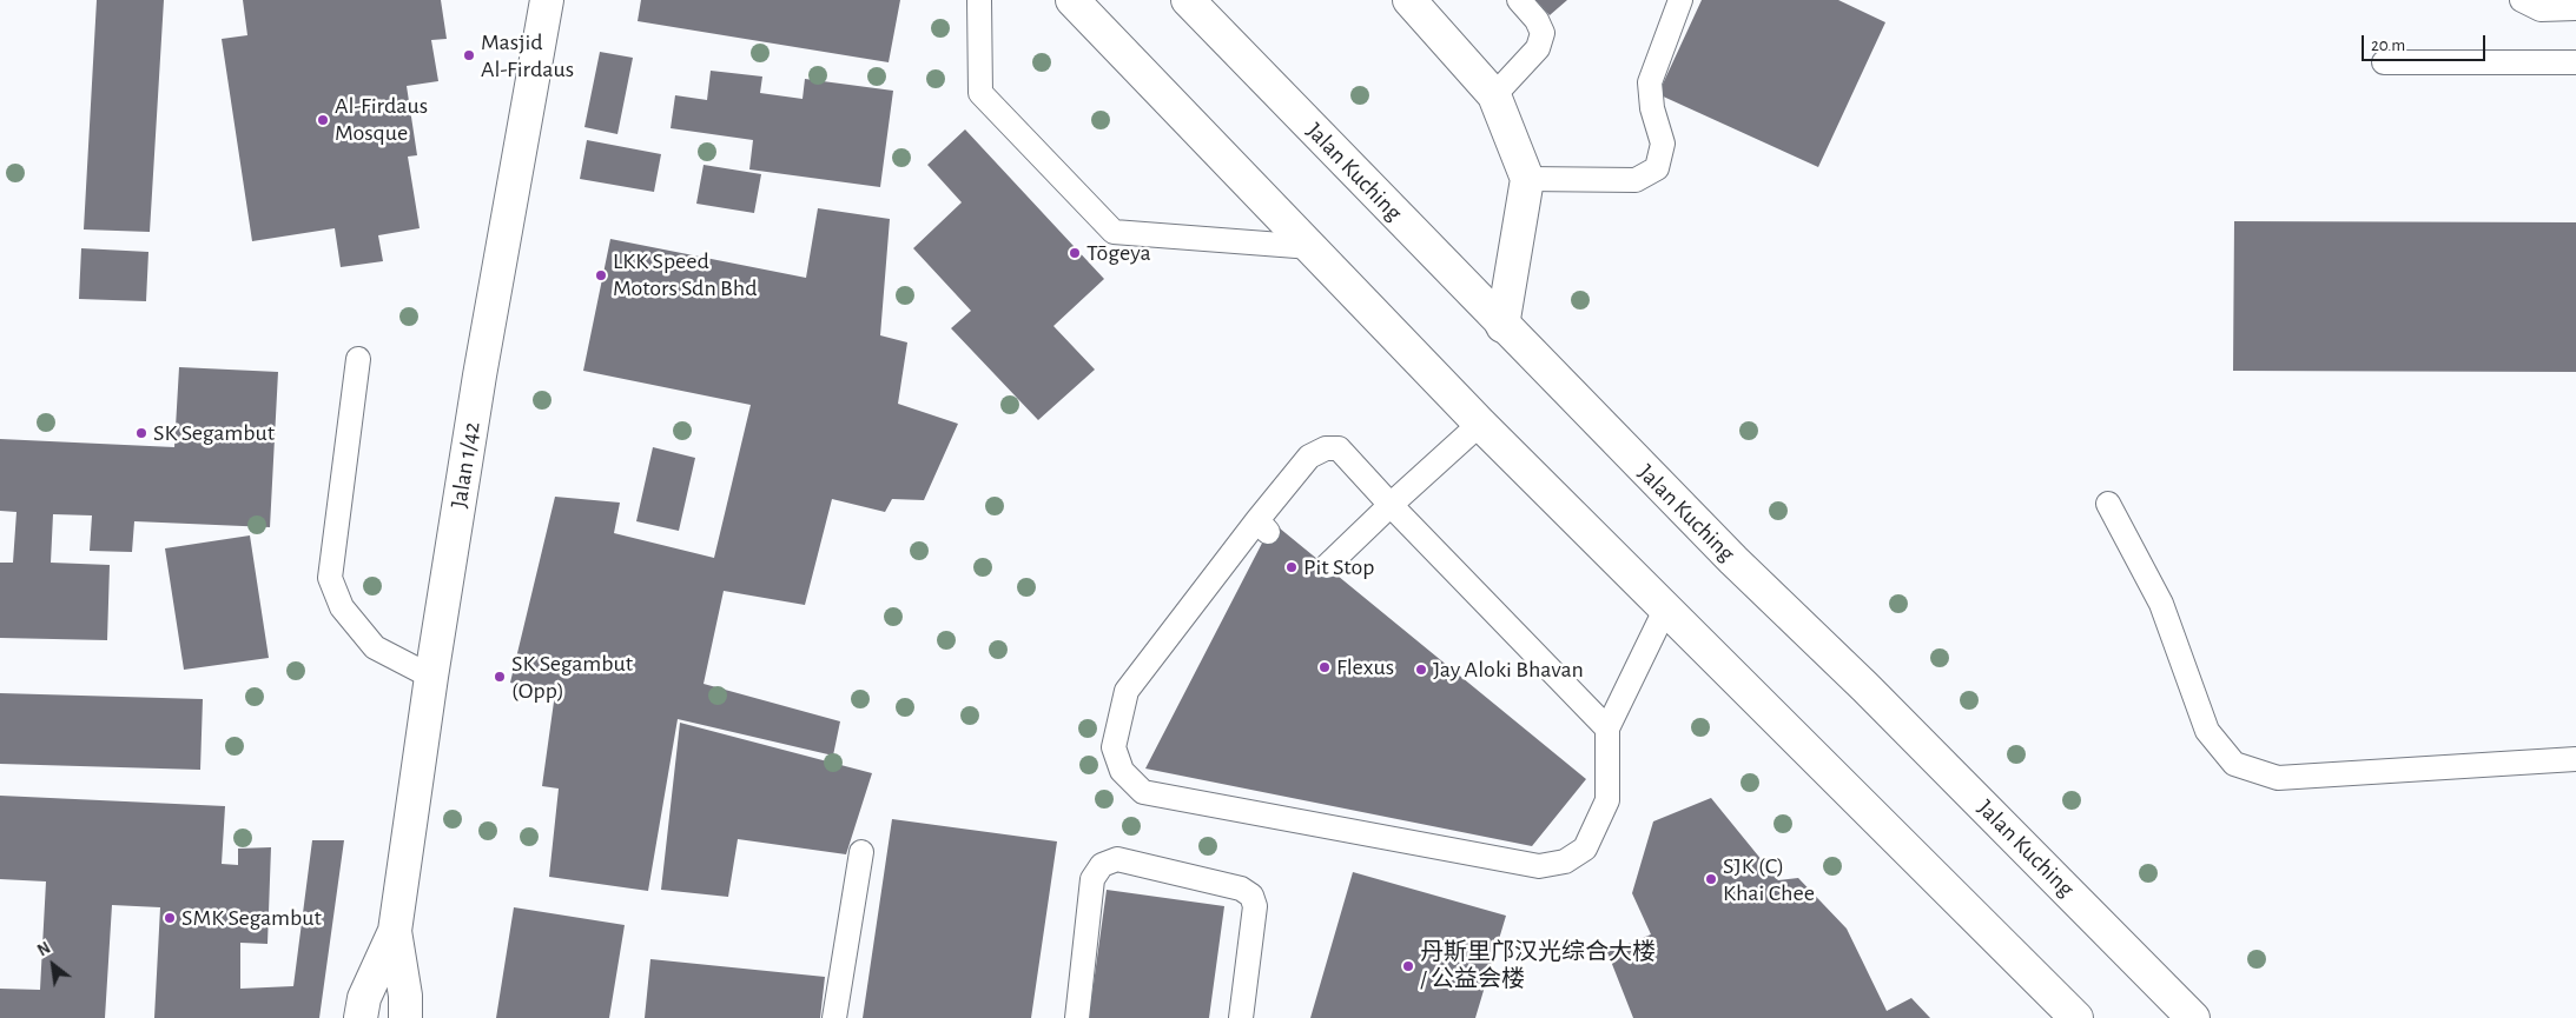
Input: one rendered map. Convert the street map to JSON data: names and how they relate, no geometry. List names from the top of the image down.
{
  "streets": {
    "main road": ["Jalan Kuching", "Jalan 1/42"]
  },
  "places": [
    "Masjid Al-Firdaus",
    "Al-Firdaus Mosque",
    "Tōgeya",
    "LKK Speed Motors Sdn Bhd",
    "SK Segambut",
    "Pit Stop",
    "Flexus",
    "Jay Aloki Bhavan",
    "SK Segambut (Opp)",
    "SJK (C) Khai Chee",
    "SMK Segambut",
    "丹斯里邝汉光综合大楼 / 公益会楼"
  ],
  "scale_bar": "20 m",
  "north": "top left"
}
